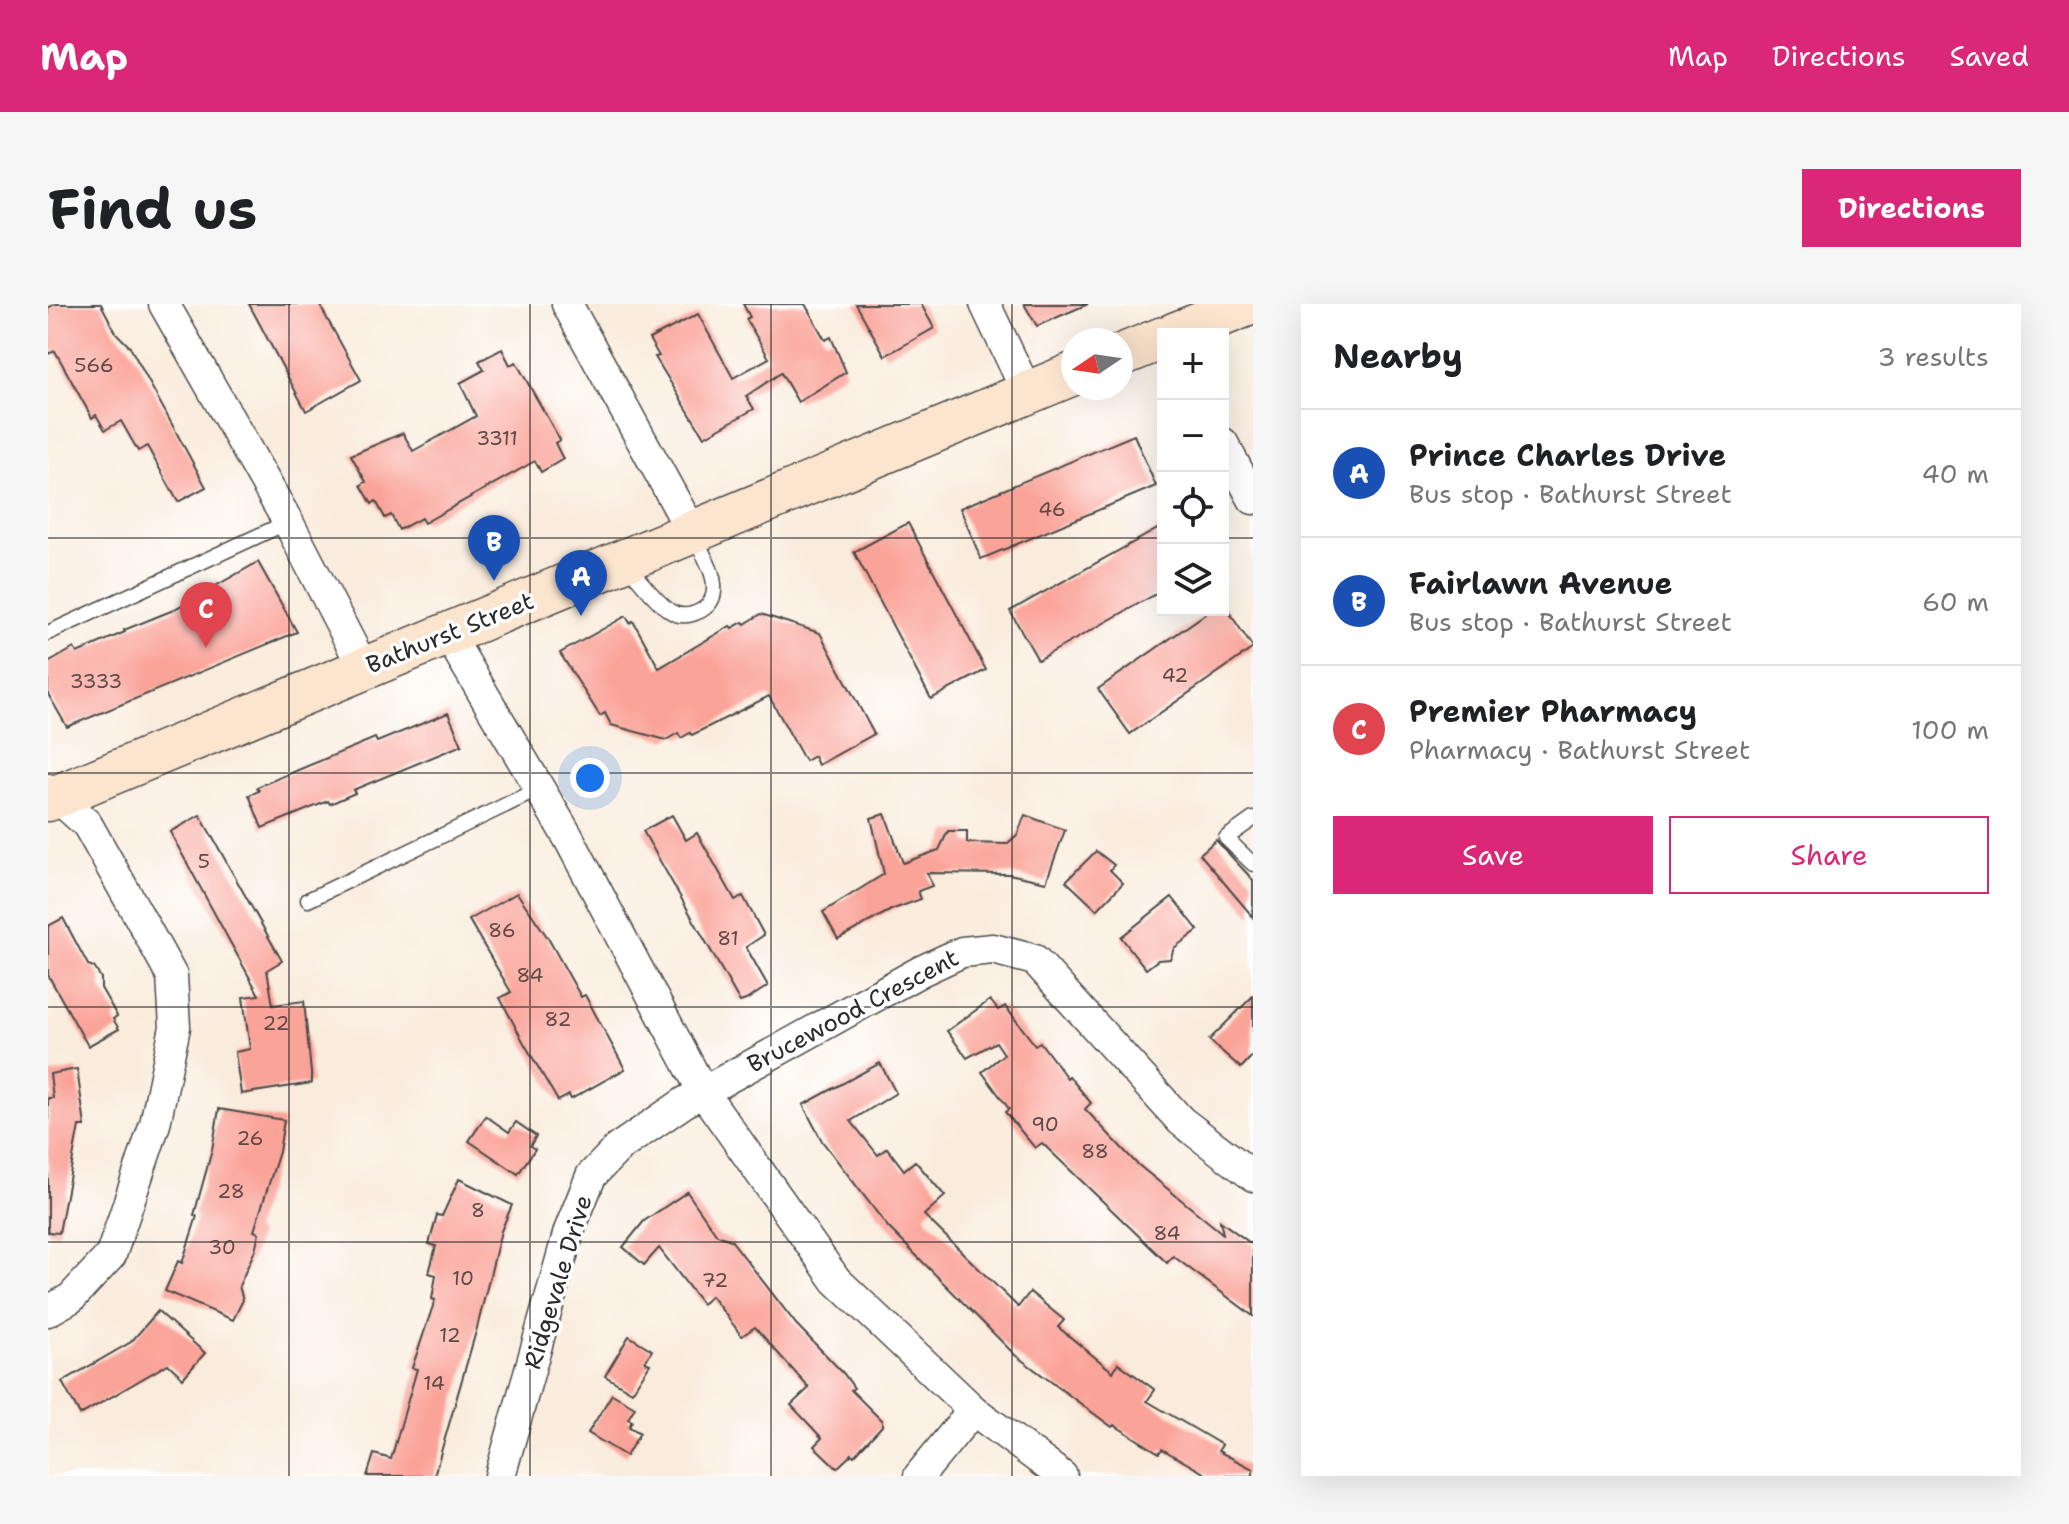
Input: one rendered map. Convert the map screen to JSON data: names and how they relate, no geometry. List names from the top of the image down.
{
  "streets": {
    "main road": ["Bathurst Street"],
    "street": ["Brucewood Crescent", "Ridgevale Drive"]
  },
  "crossings": [
    ["Brucewood Crescent", "Ridgevale Drive"]
  ],
  "house_numbers": [
    "566",
    "3311",
    "46",
    "42",
    "3333",
    "5",
    "86",
    "81",
    "84",
    "82",
    "22",
    "90",
    "26",
    "88",
    "28",
    "8",
    "84",
    "30",
    "10",
    "72",
    "12",
    "14"
  ],
  "north": "left",
  "page": {
    "header": "Map",
    "nav": ["Map", "Directions", "Saved"],
    "buttons": [
      "Directions",
      ["Save", "Share"]
    ],
    "title": "Find us",
    "heading": ["Nearby", "3 results"],
    "map_buttons": ["+", "−"],
    "list": [
      {
        "mark": "A",
        "name": "Prince Charles Drive",
        "note": "Bus stop · Bathurst Street",
        "value": "40 m"
      },
      {
        "mark": "B",
        "name": "Fairlawn Avenue",
        "note": "Bus stop · Bathurst Street",
        "value": "60 m"
      },
      {
        "mark": "C",
        "name": "Premier Pharmacy",
        "note": "Pharmacy · Bathurst Street",
        "value": "100 m"
      }
    ],
    "pins": ["B", "A", "C"]
  }
}
